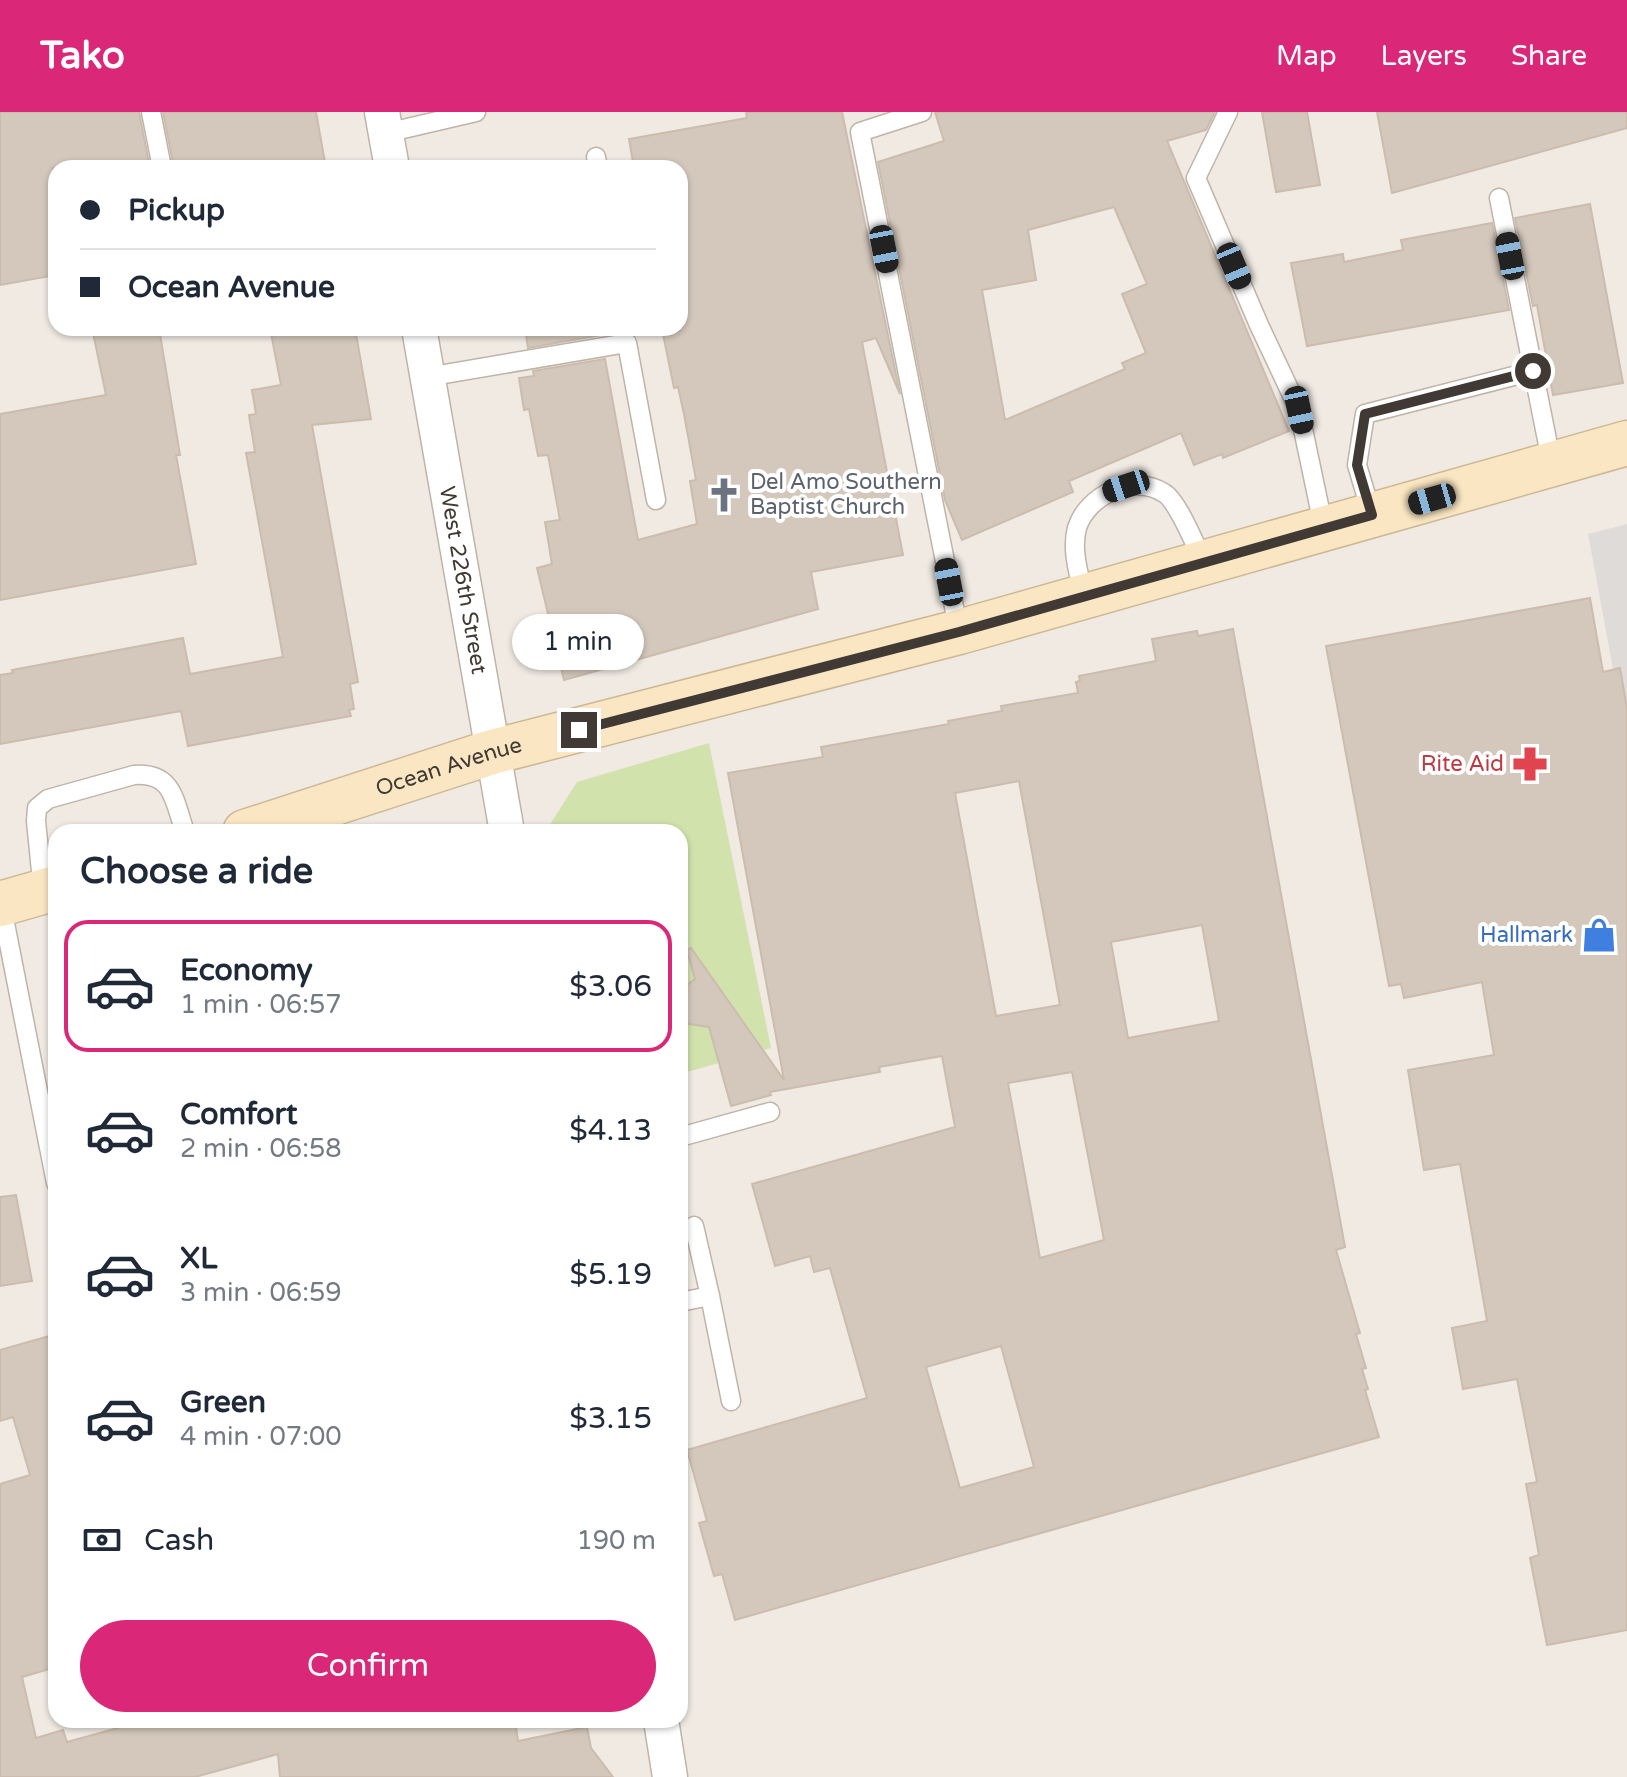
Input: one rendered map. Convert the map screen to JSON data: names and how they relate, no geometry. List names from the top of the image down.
{
  "streets": {
    "street": ["West 226th Street", "Ocean Avenue"]
  },
  "crossings": [
    ["West 226th Street", "Ocean Avenue"]
  ],
  "places": {
    "church": ["Del Amo Southern Baptist Church"],
    "pharmacy": ["Rite Aid"],
    "shop": ["Hallmark"]
  },
  "page": {
    "header": "Tako",
    "nav": ["Map", "Layers", "Share"],
    "banner": ["Pickup", "Ocean Avenue"],
    "bubble": "1 min",
    "heading": "Choose a ride",
    "list": [
      {
        "name": "Economy",
        "note": "1 min · 06:57",
        "value": "$3.06"
      },
      {
        "name": "Comfort",
        "note": "2 min · 06:58",
        "value": "$4.13"
      },
      {
        "name": "XL",
        "note": "3 min · 06:59",
        "value": "$5.19"
      },
      {
        "name": "Green",
        "note": "4 min · 07:00",
        "value": "$3.15"
      }
    ],
    "pay": ["Cash", "190 m"],
    "buttons": "Confirm"
  }
}
